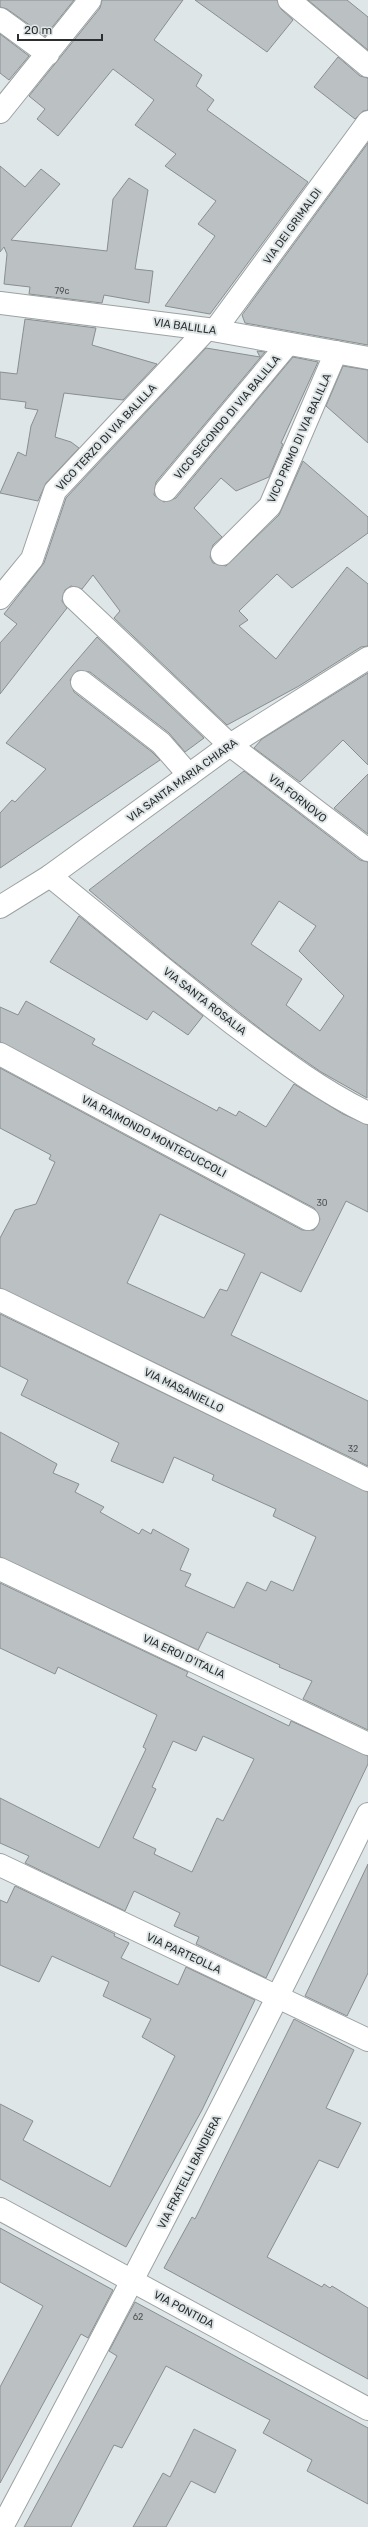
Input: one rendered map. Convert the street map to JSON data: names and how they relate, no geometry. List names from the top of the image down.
{
  "streets": {
    "street": [
      "VIA DEI GRIMALDI",
      "VIA BALILLA",
      "VICO SECONDO DI VIA BALILLA",
      "VICO TERZO DI VIA BALILLA",
      "VICO PRIMO DI VIA BALILLA",
      "VIA SANTA MARIA CHIARA",
      "VIA FORNOVO",
      "VIA SANTA ROSALIA",
      "VIA RAIMONDO MONTECUCCOLI",
      "VIA MASANIELLO",
      "VIA EROI D'ITALIA",
      "VIA PARTEOLLA",
      "VIA FRATELLI BANDIERA",
      "VIA PONTIDA"
    ]
  },
  "crossings": [
    ["VIA DEI GRIMALDI", "VIA BALILLA"],
    ["VIA DEI GRIMALDI", "VICO TERZO DI VIA BALILLA"],
    ["VIA BALILLA", "VICO SECONDO DI VIA BALILLA"],
    ["VIA BALILLA", "VICO TERZO DI VIA BALILLA"],
    ["VIA BALILLA", "VICO PRIMO DI VIA BALILLA"],
    ["VIA SANTA MARIA CHIARA", "VIA FORNOVO"],
    ["VIA SANTA MARIA CHIARA", "VIA SANTA ROSALIA"],
    ["VIA PARTEOLLA", "VIA FRATELLI BANDIERA"],
    ["VIA FRATELLI BANDIERA", "VIA PONTIDA"]
  ],
  "house_numbers": [
    "79c",
    "30",
    "32",
    "62"
  ],
  "scale_bar": "20 m"
}
